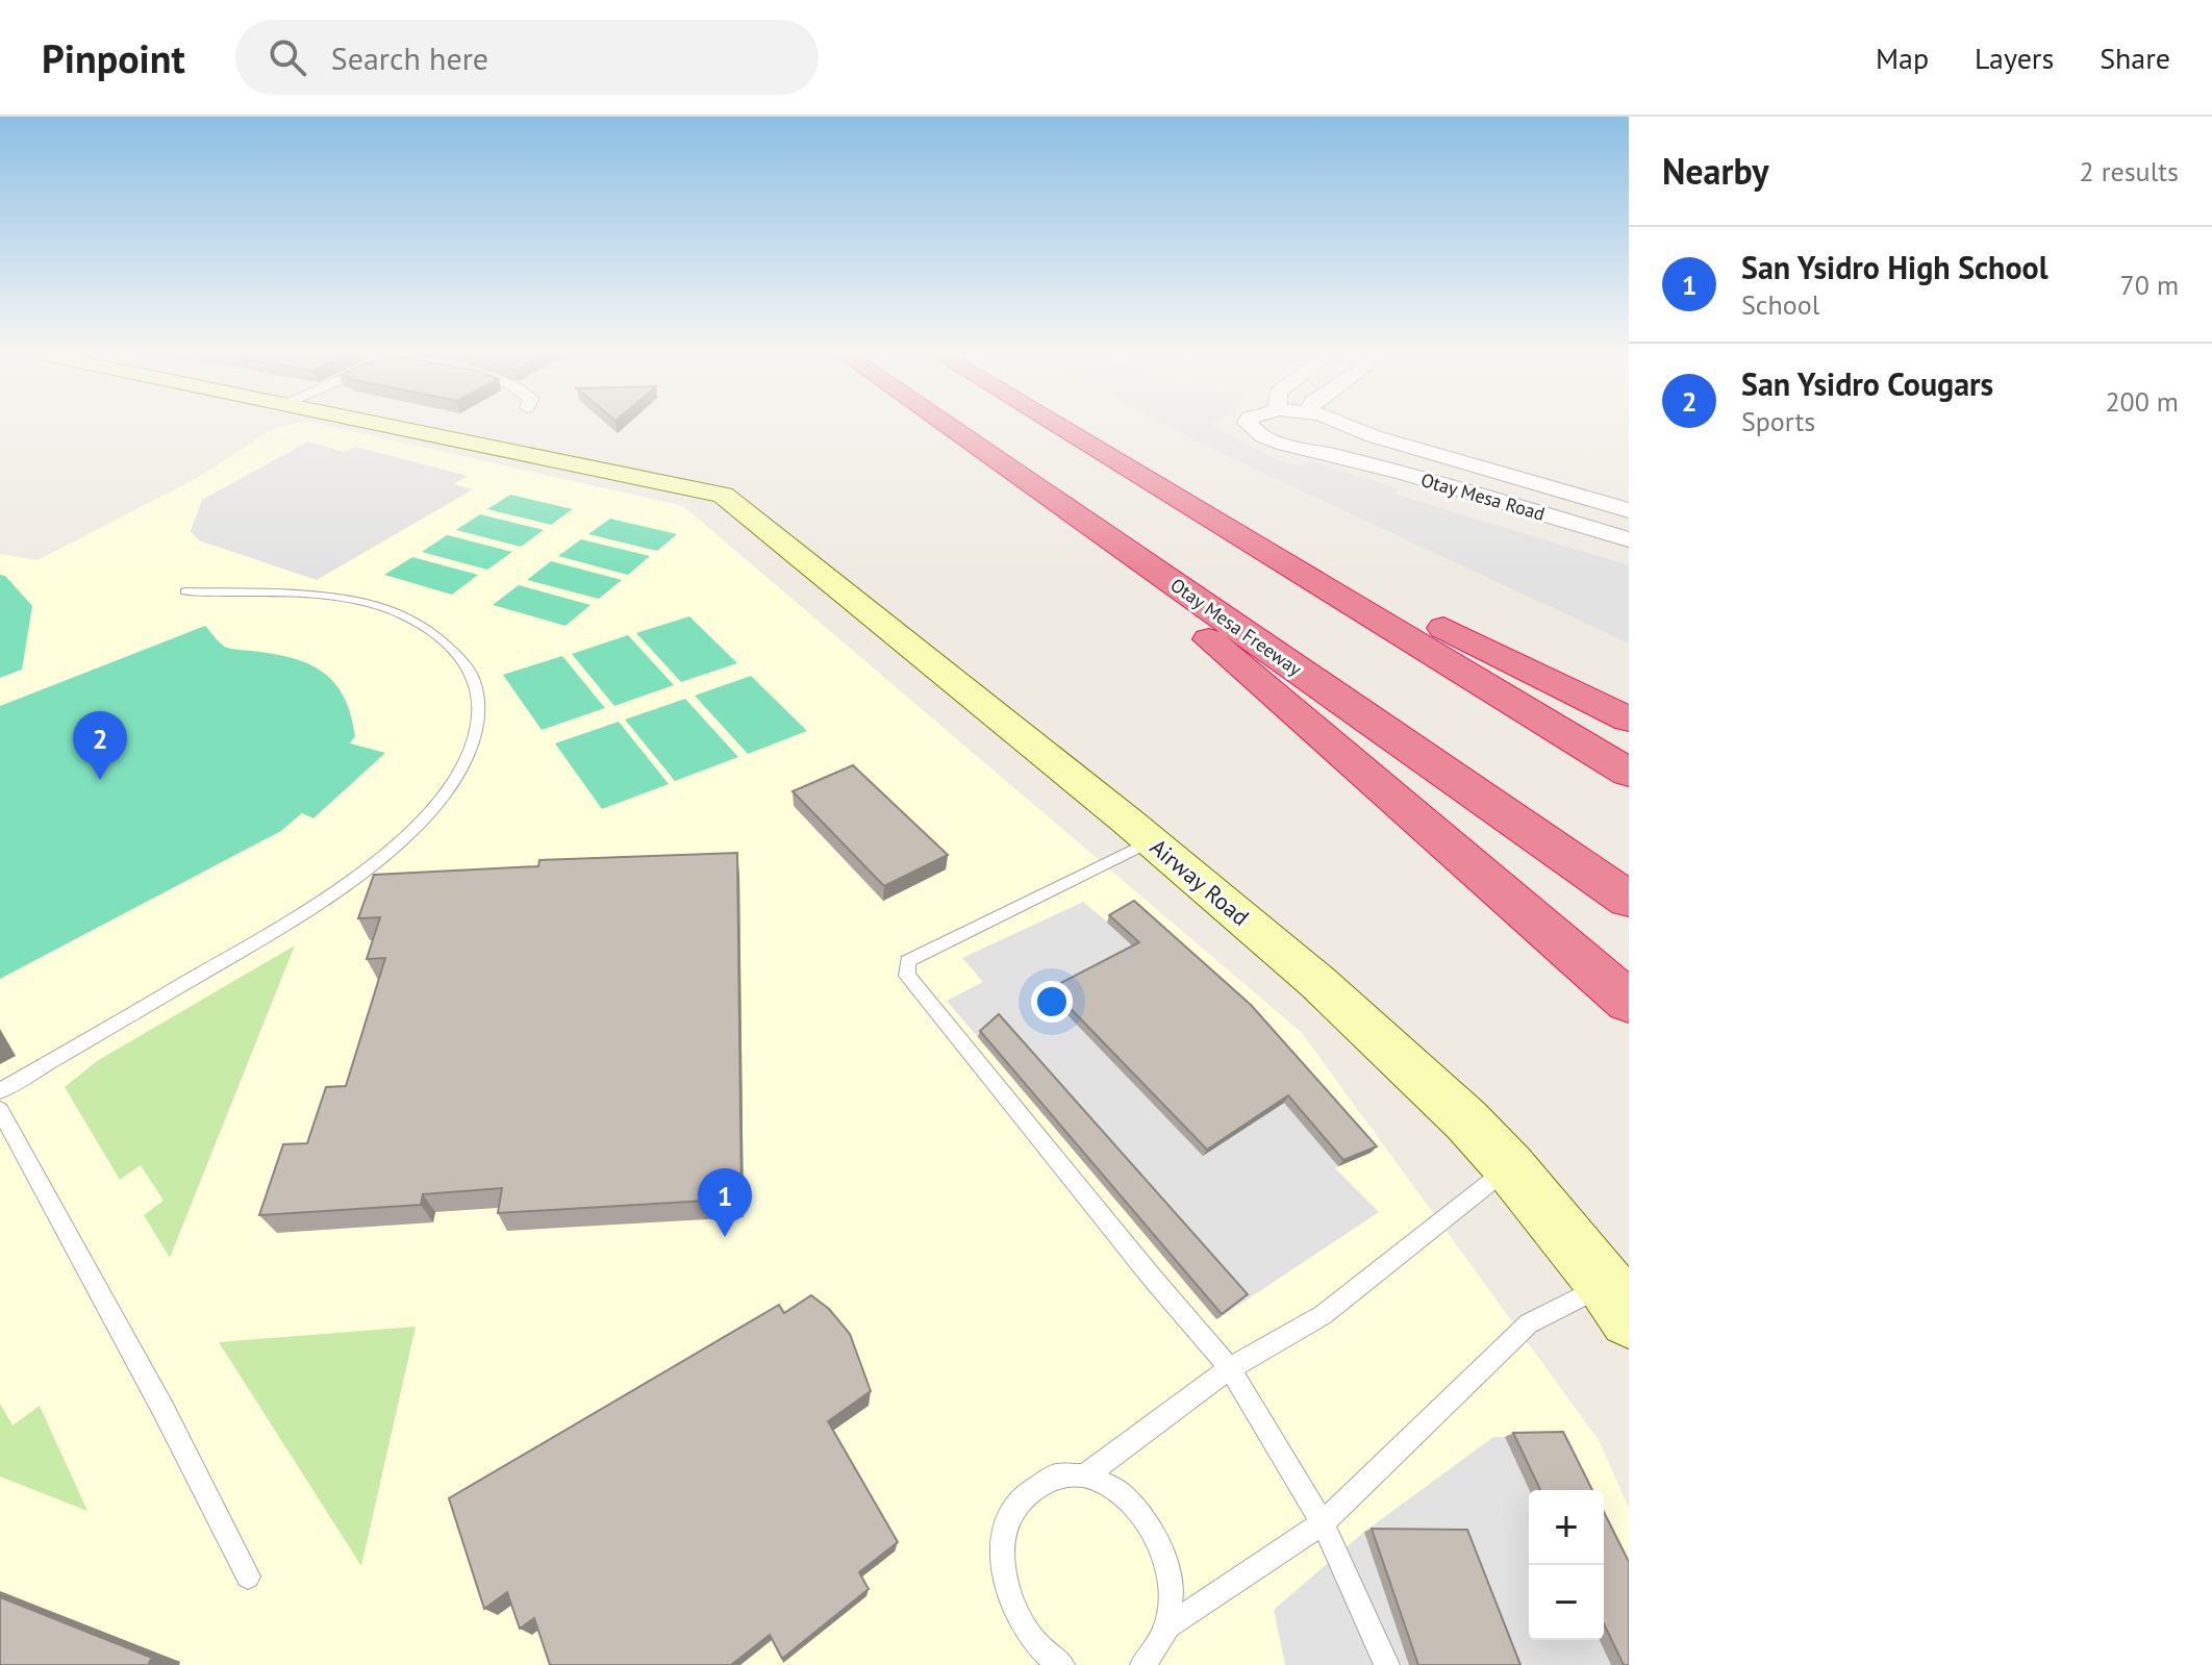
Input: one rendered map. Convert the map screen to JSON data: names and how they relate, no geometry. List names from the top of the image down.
{
  "streets": {
    "highway": ["Otay Mesa Freeway"],
    "main road": ["Airway Road"],
    "street": ["Otay Mesa Road"]
  },
  "page": {
    "header": "Pinpoint",
    "search": "Search here",
    "nav": ["Map", "Layers", "Share"],
    "heading": ["Nearby", "2 results"],
    "list": [
      {
        "mark": "1",
        "name": "San Ysidro High School",
        "note": "School",
        "value": "70 m"
      },
      {
        "mark": "2",
        "name": "San Ysidro Cougars",
        "note": "Sports",
        "value": "200 m"
      }
    ],
    "pins": ["2", "1"],
    "map_buttons": ["+", "−"]
  }
}
